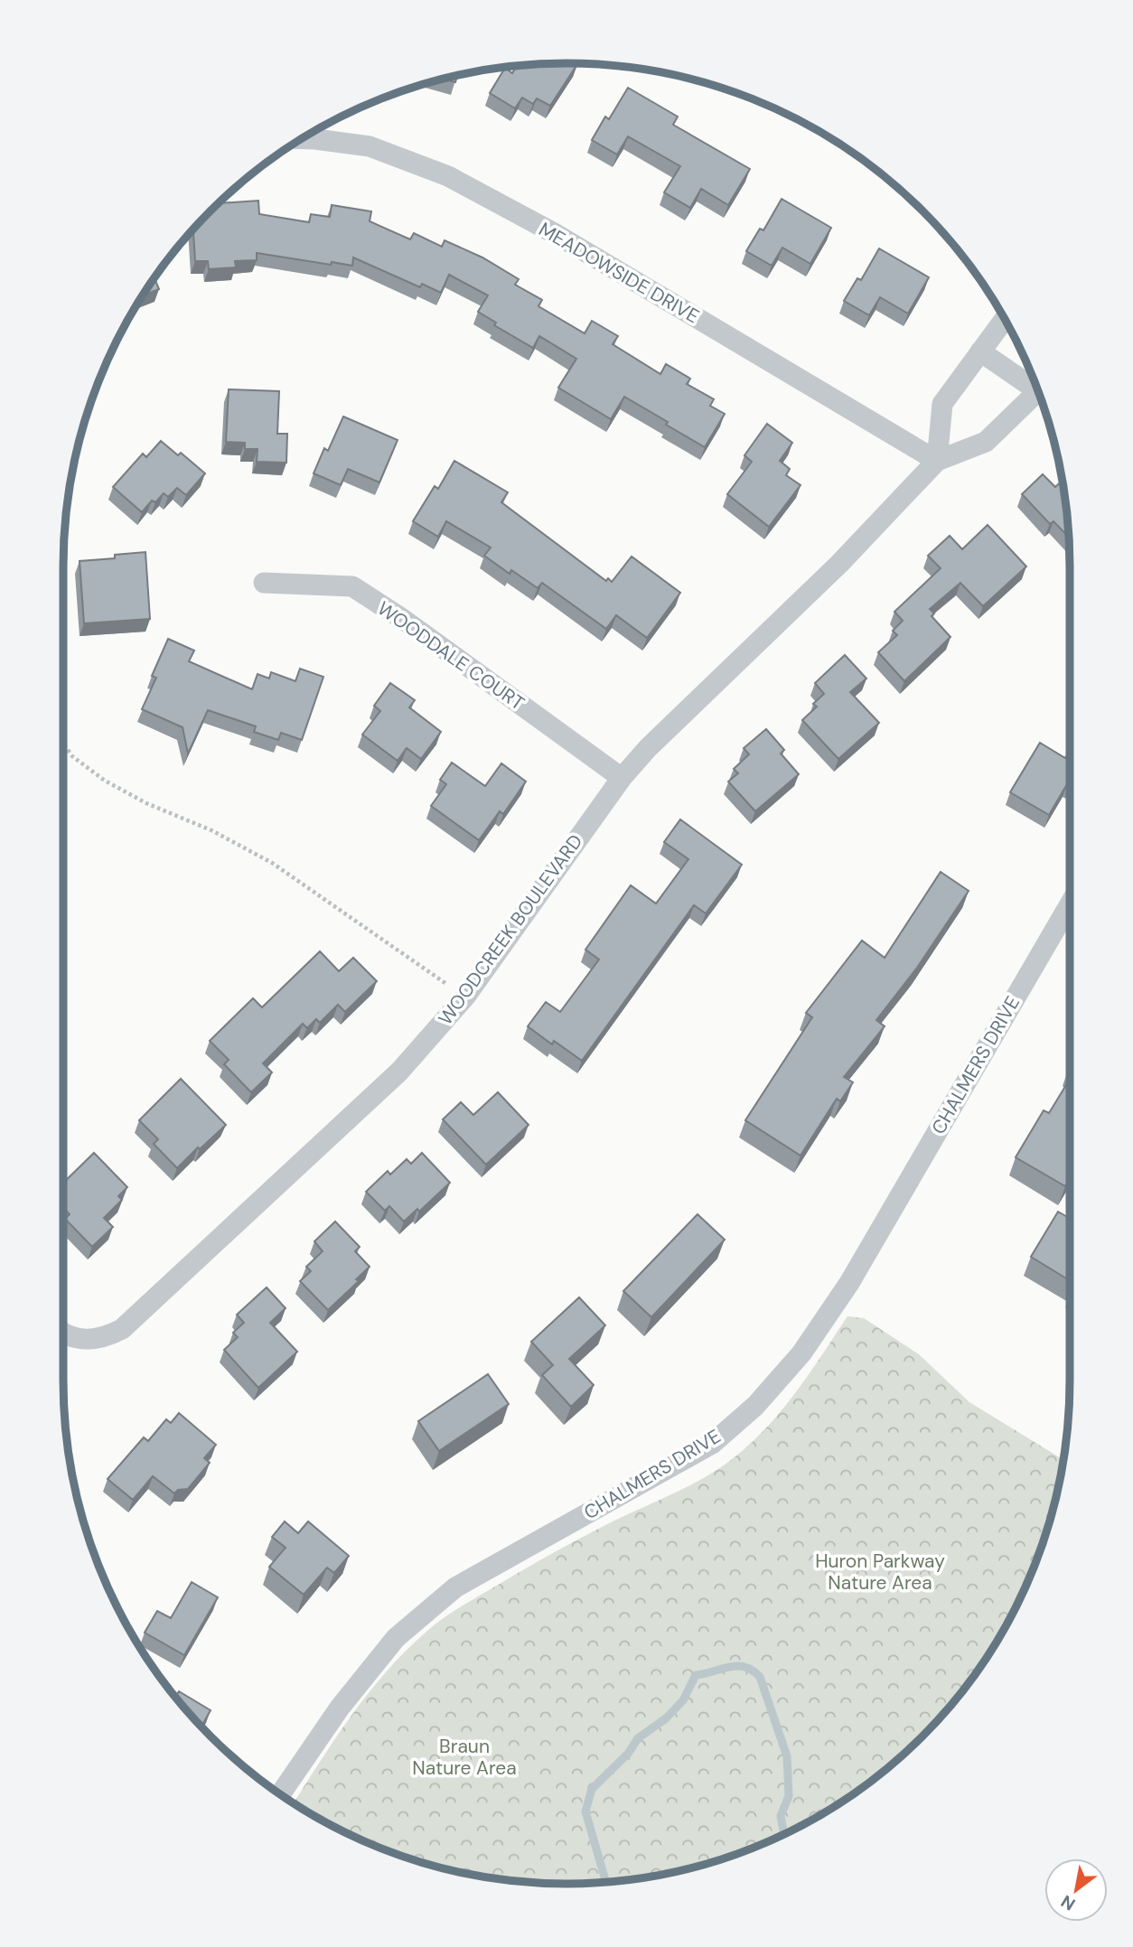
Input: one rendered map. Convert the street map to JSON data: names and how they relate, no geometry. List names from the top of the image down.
{
  "streets": {
    "street": [
      "MEADOWSIDE DRIVE",
      "WOODDALE COURT",
      "WOODCREEK BOULEVARD",
      "CHALMERS DRIVE"
    ]
  },
  "crossings": [
    ["MEADOWSIDE DRIVE", "WOODCREEK BOULEVARD"],
    ["WOODDALE COURT", "WOODCREEK BOULEVARD"]
  ],
  "parks": ["Huron Parkway Nature Area", "Braun Nature Area"],
  "north": "bottom left"
}
